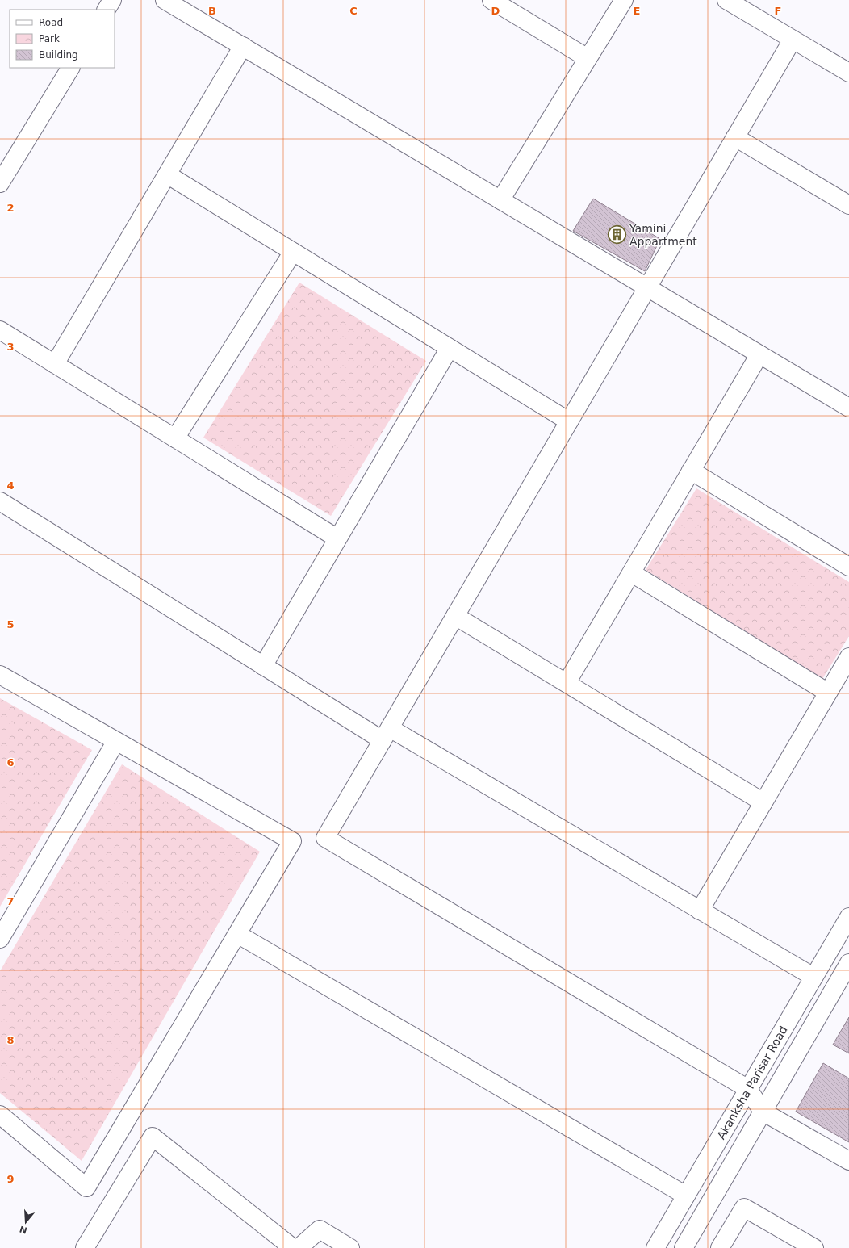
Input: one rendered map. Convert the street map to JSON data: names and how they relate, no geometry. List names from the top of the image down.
{
  "streets": {
    "street": ["Akanksha Parisar Road"]
  },
  "places": {
    "building": ["Yamini Appartment"]
  },
  "legend": ["Road", "Park", "Building"],
  "north": "bottom",
  "grid": {
    "columns": [
      "B",
      "C",
      "D",
      "E",
      "F"
    ],
    "rows": [
      "2",
      "3",
      "4",
      "5",
      "6",
      "7",
      "8",
      "9"
    ]
  }
}
